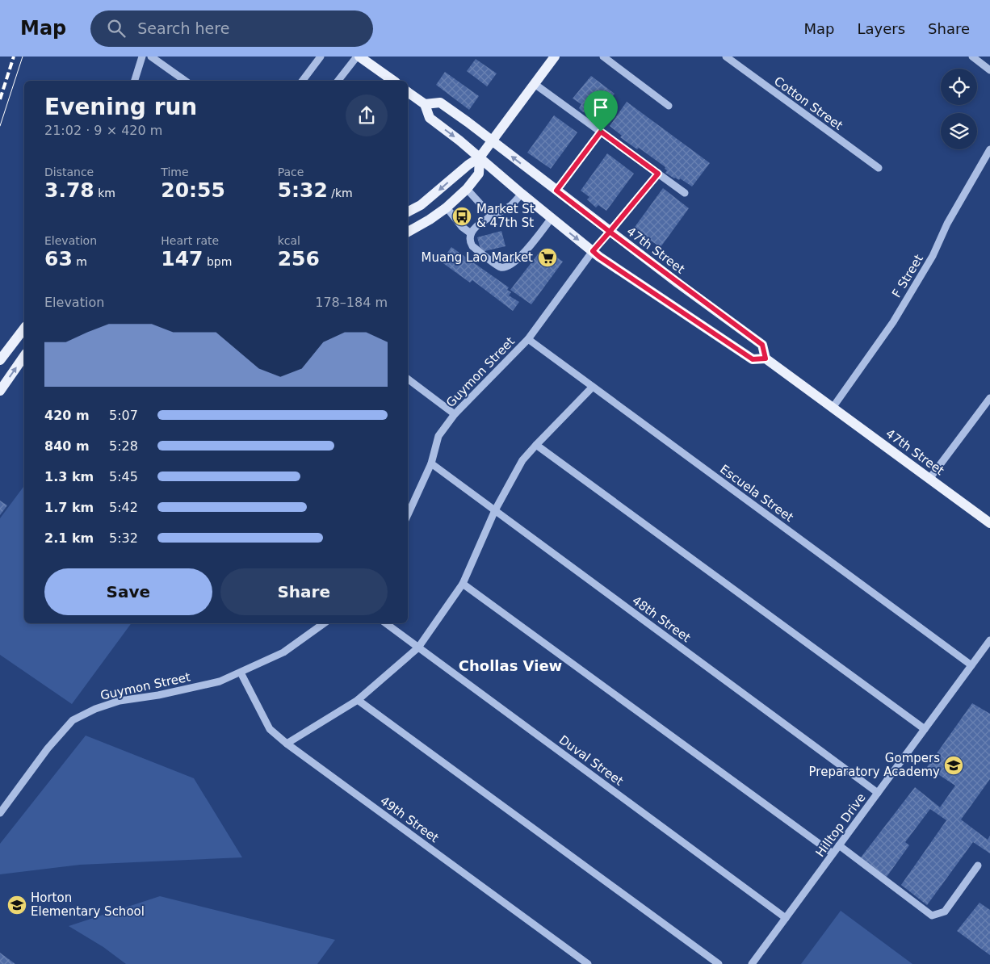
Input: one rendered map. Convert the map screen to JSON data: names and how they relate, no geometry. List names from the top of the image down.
{
  "streets": {
    "main road": ["47th Street"],
    "street": [
      "Cotton Street",
      "F Street",
      "Guymon Street",
      "Escuela Street",
      "48th Street",
      "Duval Street",
      "49th Street",
      "Hilltop Drive"
    ]
  },
  "crossings": [
    ["47th Street", "F Street"],
    ["47th Street", "Guymon Street"],
    ["Guymon Street", "Escuela Street"],
    ["Guymon Street", "48th Street"],
    ["Guymon Street", "49th Street"],
    ["Escuela Street", "Hilltop Drive"],
    ["48th Street", "Hilltop Drive"],
    ["Duval Street", "Hilltop Drive"]
  ],
  "districts": ["Chollas View"],
  "places": {
    "bus stop": ["Market St & 47th St"],
    "supermarket": ["Muang Lao Market"],
    "school or university": ["Gompers Preparatory Academy", "Horton Elementary School"]
  },
  "page": {
    "header": "Map",
    "search": "Search here",
    "nav": ["Map", "Layers", "Share"],
    "heading": ["Evening run", "21:02 · 9 × 420 m"],
    "stats": [
      ["Distance", "3.78 km"],
      ["Time", "20:55"],
      ["Pace", "5:32 /km"],
      ["Elevation", "63 m"],
      ["Heart rate", "147 bpm"],
      ["kcal", "256"]
    ],
    "chart": ["Elevation", "178–184 m"],
    "list": [
      {
        "name": "420 m",
        "note": "5:07"
      },
      {
        "name": "840 m",
        "note": "5:28"
      },
      {
        "name": "1.3 km",
        "note": "5:45"
      },
      {
        "name": "1.7 km",
        "note": "5:42"
      },
      {
        "name": "2.1 km",
        "note": "5:32"
      }
    ],
    "buttons": ["Save", "Share"]
  }
}
